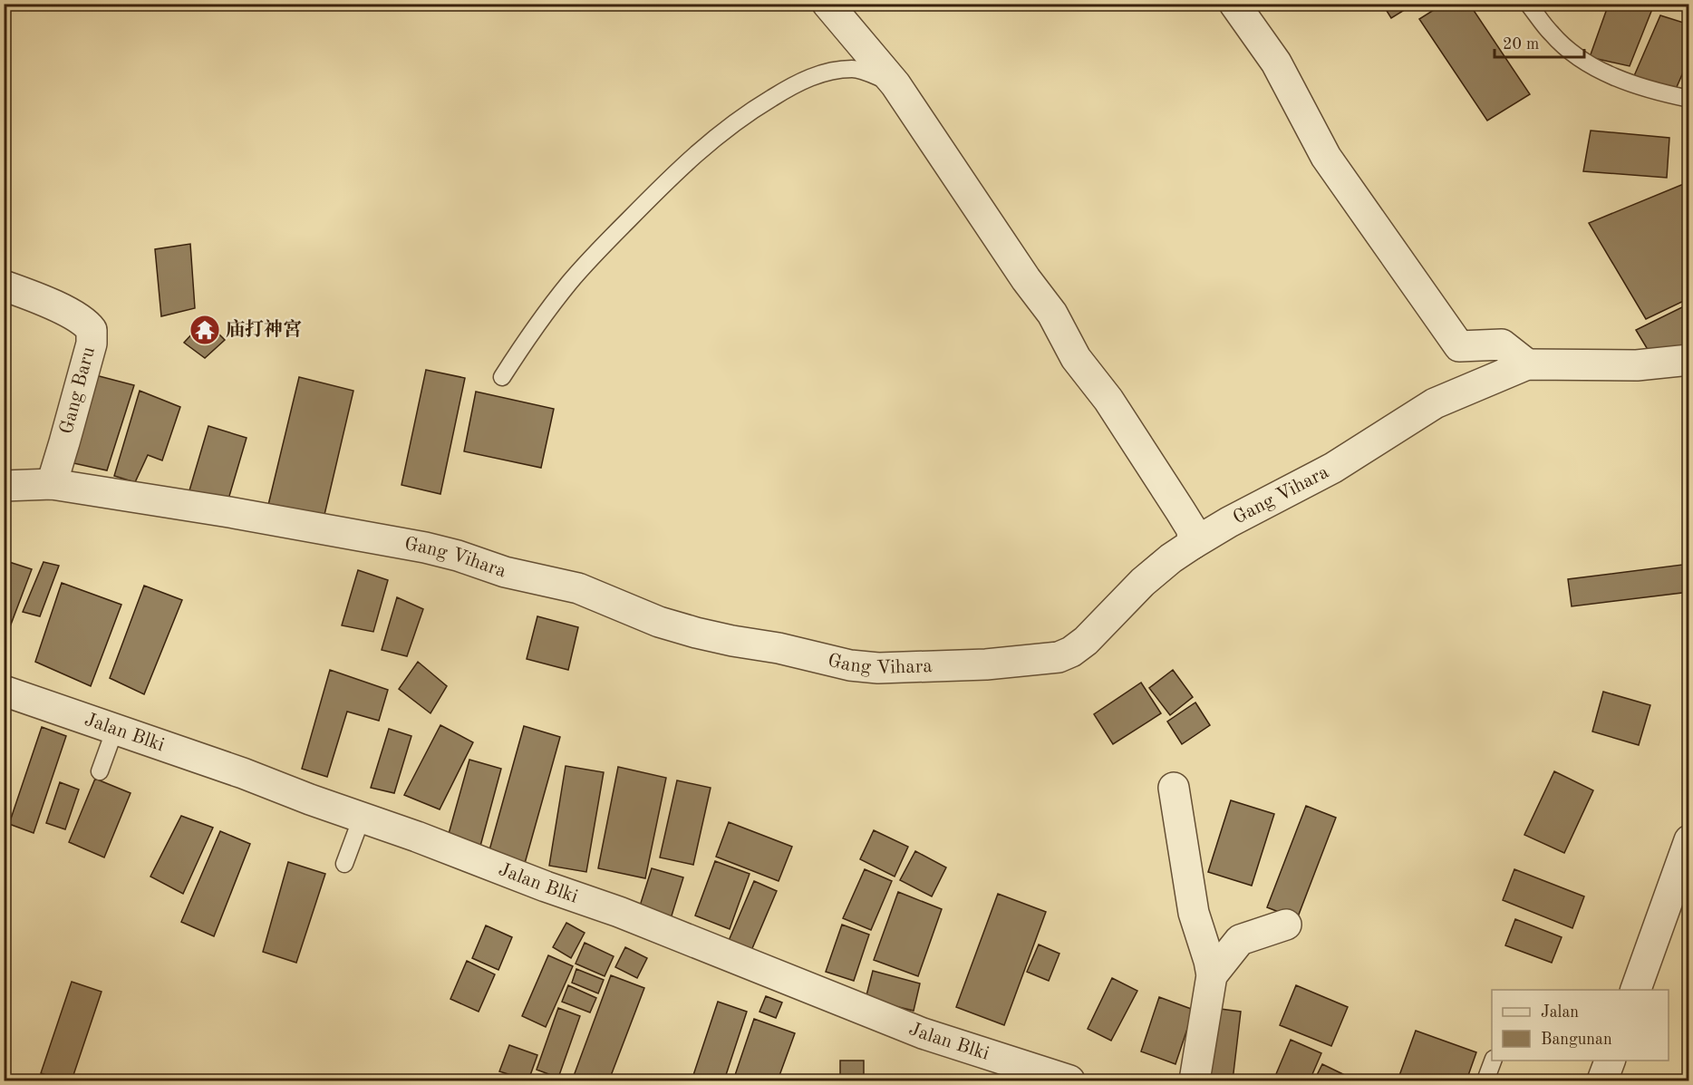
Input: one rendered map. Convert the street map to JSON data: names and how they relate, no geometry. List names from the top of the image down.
{
  "streets": {
    "street": ["Gang Baru", "Gang Vihara", "Jalan Blki"]
  },
  "crossings": [
    ["Gang Baru", "Gang Vihara"]
  ],
  "places": {
    "temple": ["庙打神宮"]
  },
  "legend": ["Jalan", "Bangunan"],
  "scale_bar": "20 m"
}
